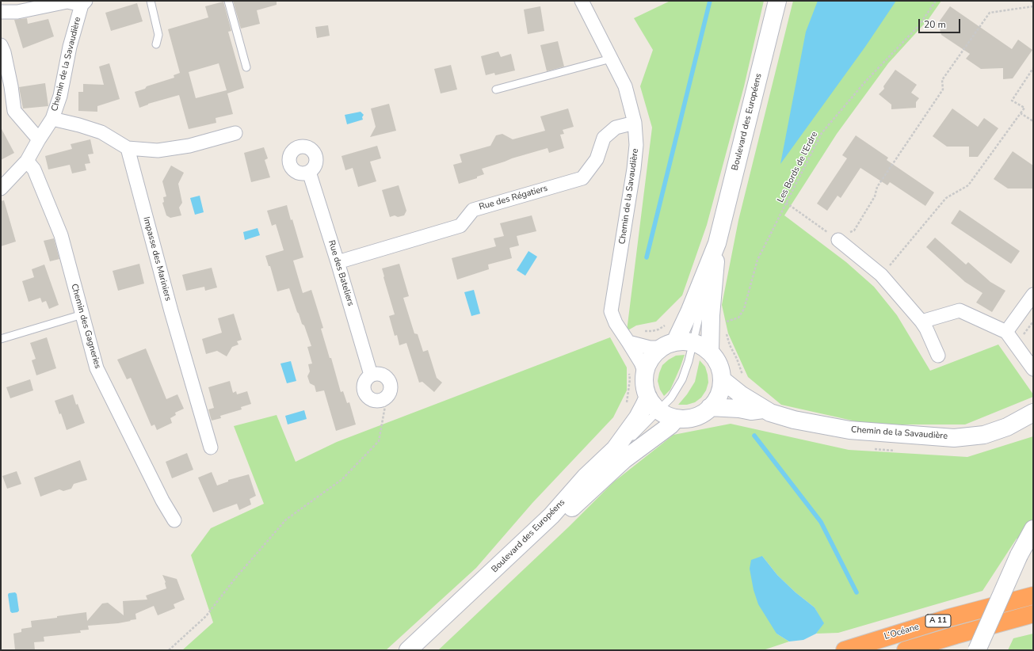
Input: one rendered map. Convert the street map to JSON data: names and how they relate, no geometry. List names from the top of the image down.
{
  "streets": {
    "highway": ["A 11", "L’Océane"],
    "main road": ["Chemin de la Savaudière", "Boulevard des Européens"],
    "street": [
      "Rue des Régatiers",
      "Impasse des Mariniers",
      "Rue des Bateliers",
      "Chemin des Gagneries"
    ],
    "path": ["Les Bords de l'Erdre"]
  },
  "crossings": [
    ["Chemin de la Savaudière", "Boulevard des Européens"],
    ["Chemin de la Savaudière", "Rue des Régatiers"],
    ["Chemin de la Savaudière", "Chemin des Gagneries"],
    ["Rue des Régatiers", "Rue des Bateliers"]
  ],
  "scale_bar": "20 m"
}
